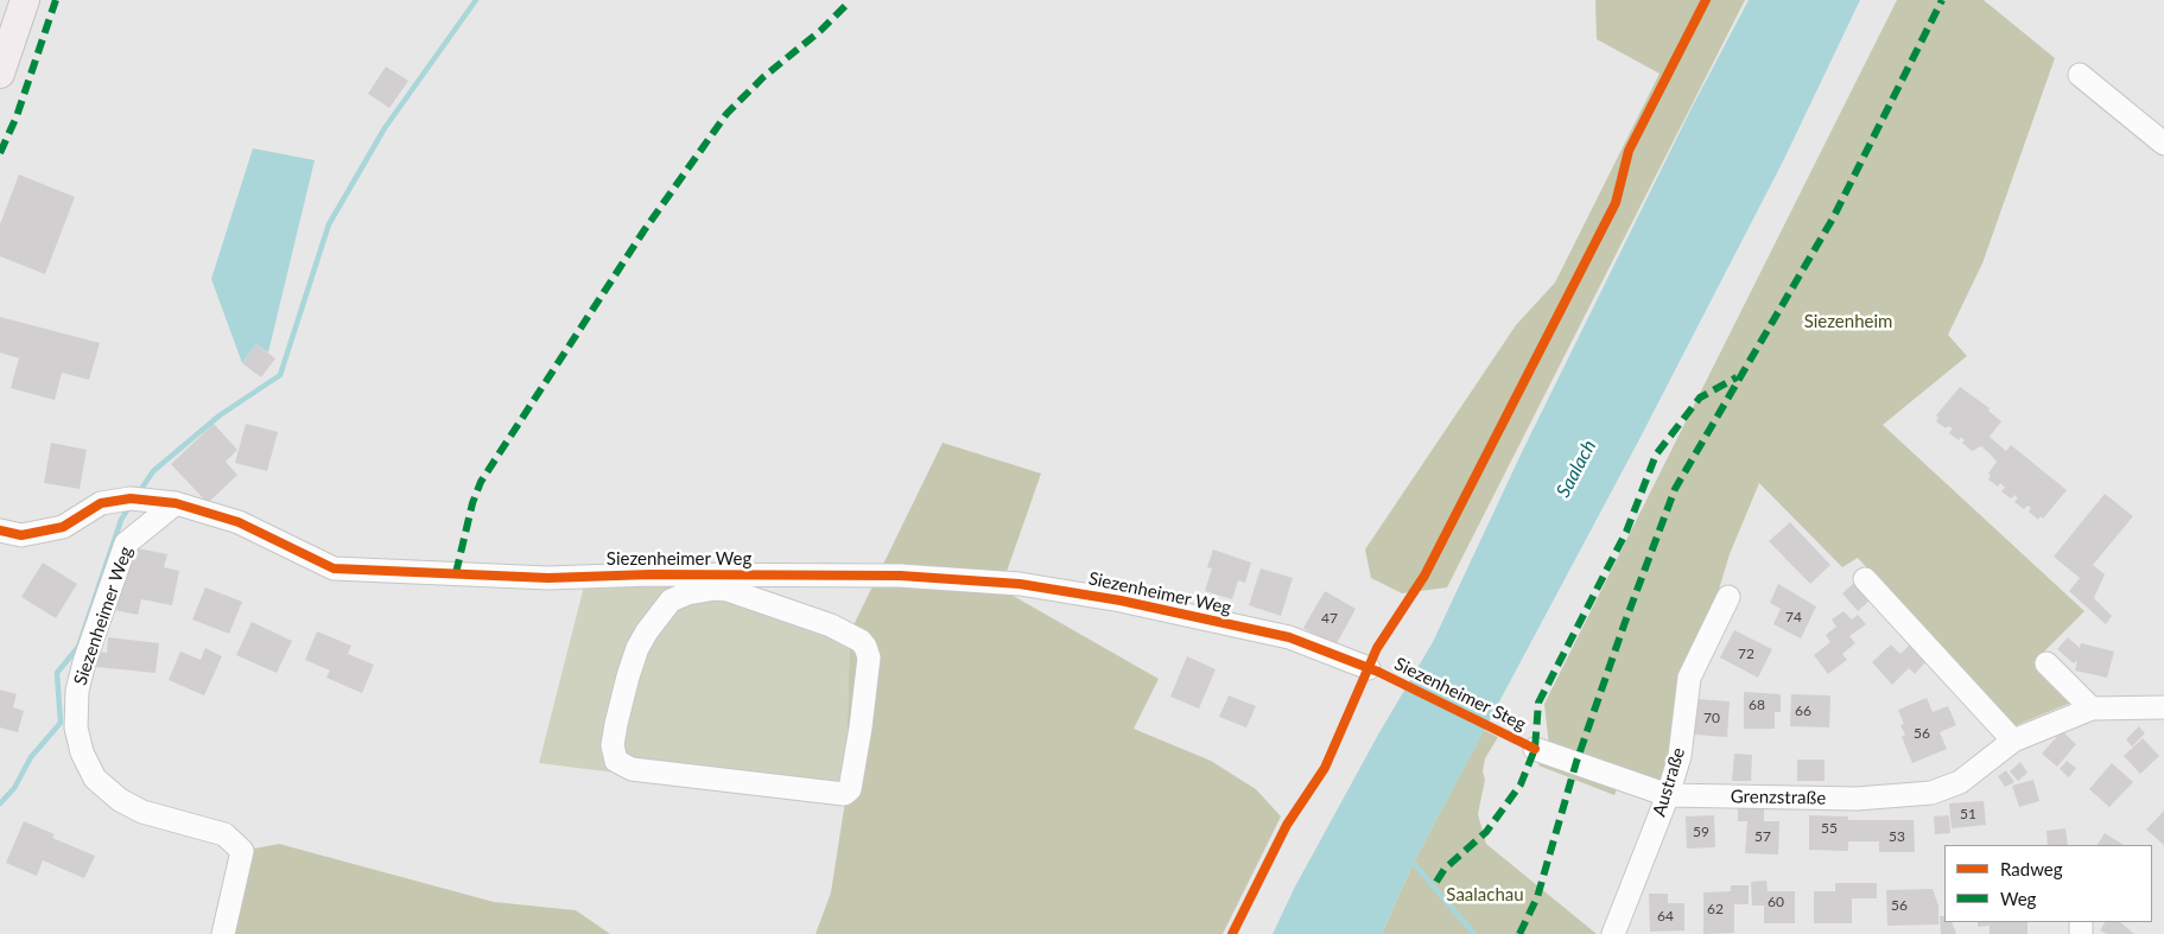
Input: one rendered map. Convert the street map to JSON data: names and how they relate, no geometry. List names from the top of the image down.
{
  "streets": {
    "street": ["Siezenheimer Weg", "Austraße", "Grenzstraße"],
    "cycle path": ["Siezenheimer Steg"]
  },
  "crossings": [
    ["Siezenheimer Weg", "Siezenheimer Steg"],
    ["Siezenheimer Steg", "Grenzstraße"],
    ["Austraße", "Grenzstraße"]
  ],
  "water": ["Saalach"],
  "parks": ["Siezenheim", "Saalachau"],
  "house_numbers": [
    "74",
    "47",
    "72",
    "68",
    "66",
    "70",
    "56",
    "51",
    "55",
    "59",
    "57",
    "53",
    "60",
    "56",
    "62",
    "64"
  ],
  "legend": ["Radweg", "Weg"]
}
